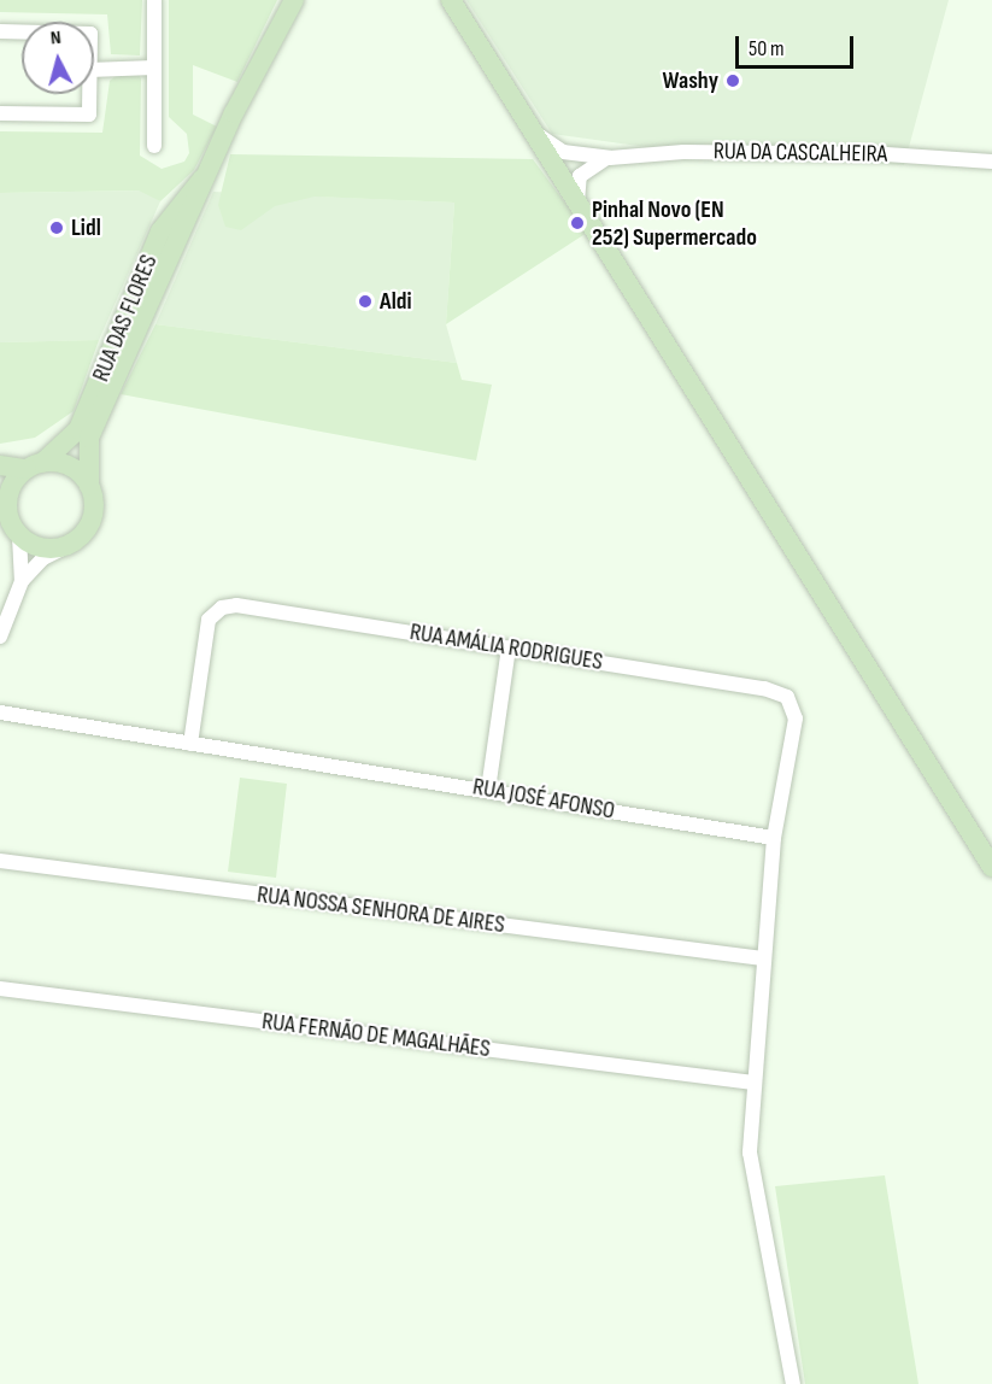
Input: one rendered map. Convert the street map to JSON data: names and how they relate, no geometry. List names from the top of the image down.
{
  "streets": {
    "main road": ["RUA DAS FLORES"],
    "street": [
      "RUA DA CASCALHEIRA",
      "RUA AMÁLIA RODRIGUES",
      "RUA JOSÉ AFONSO",
      "RUA NOSSA SENHORA DE AIRES",
      "RUA FERNÃO DE MAGALHÃES"
    ]
  },
  "crossings": [
    ["RUA AMÁLIA RODRIGUES", "RUA JOSÉ AFONSO"]
  ],
  "places": [
    "Washy",
    "Pinhal Novo (EN 252) Supermercado",
    "Lidl",
    "Aldi"
  ],
  "scale_bar": "50 m",
  "north": "top"
}
